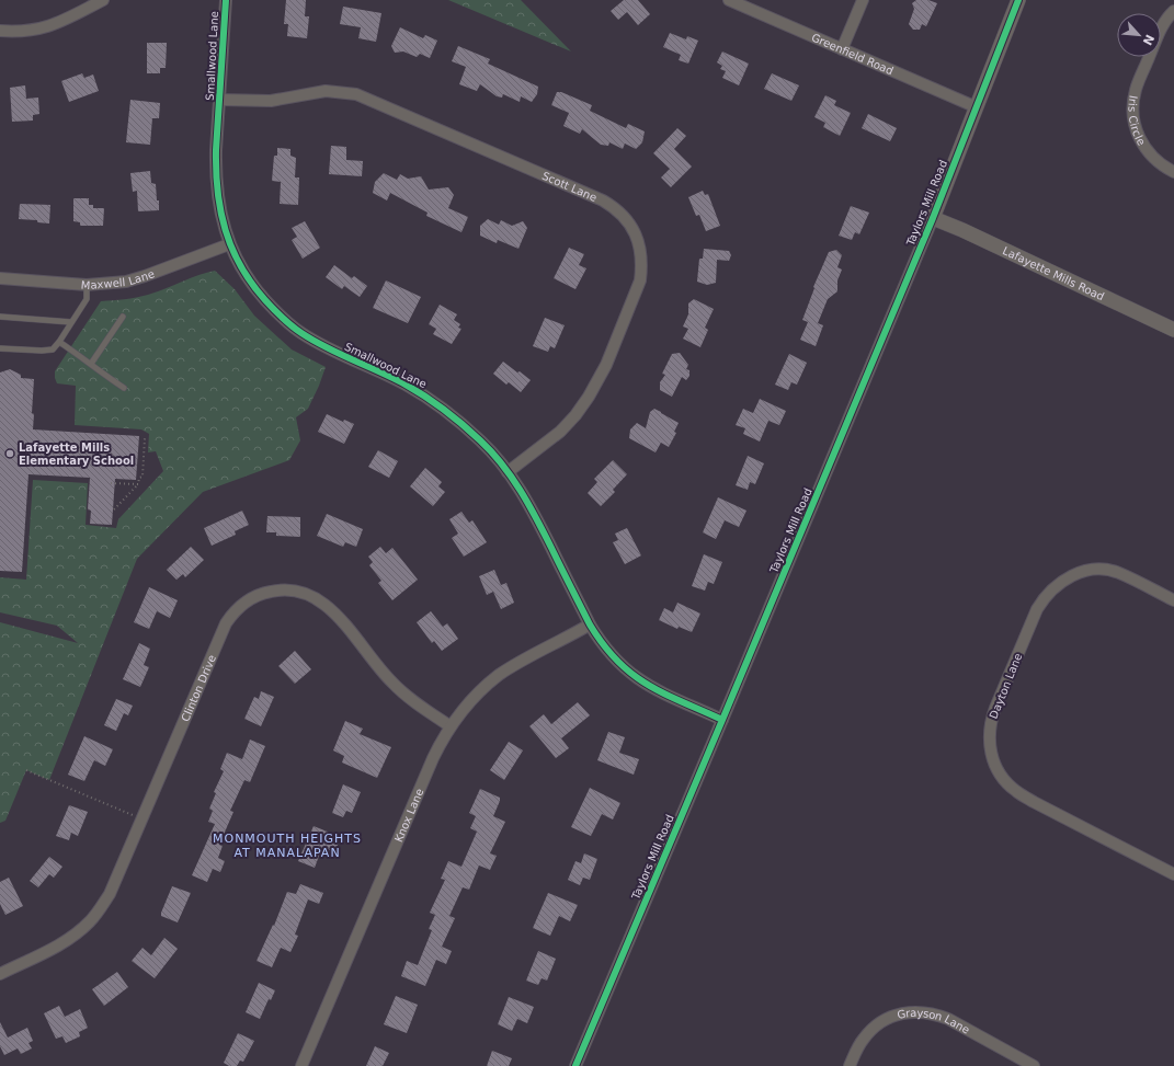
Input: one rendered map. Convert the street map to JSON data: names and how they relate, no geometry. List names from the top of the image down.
{
  "streets": {
    "street": [
      "Greenfield Road",
      "Smallwood Lane",
      "Iris Circle",
      "Scott Lane",
      "Taylors Mill Road",
      "Lafayette Mills Road",
      "Maxwell Lane",
      "Dayton Lane",
      "Clinton Drive",
      "Knox Lane",
      "Grayson Lane"
    ]
  },
  "crossings": [
    ["Greenfield Road", "Taylors Mill Road"],
    ["Smallwood Lane", "Scott Lane"],
    ["Smallwood Lane", "Taylors Mill Road"],
    ["Smallwood Lane", "Maxwell Lane"],
    ["Smallwood Lane", "Knox Lane"],
    ["Taylors Mill Road", "Lafayette Mills Road"],
    ["Clinton Drive", "Knox Lane"]
  ],
  "districts": ["MONMOUTH HEIGHTS AT MANALAPAN"],
  "places": ["Lafayette Mills Elementary School"],
  "north": "bottom right"
}
